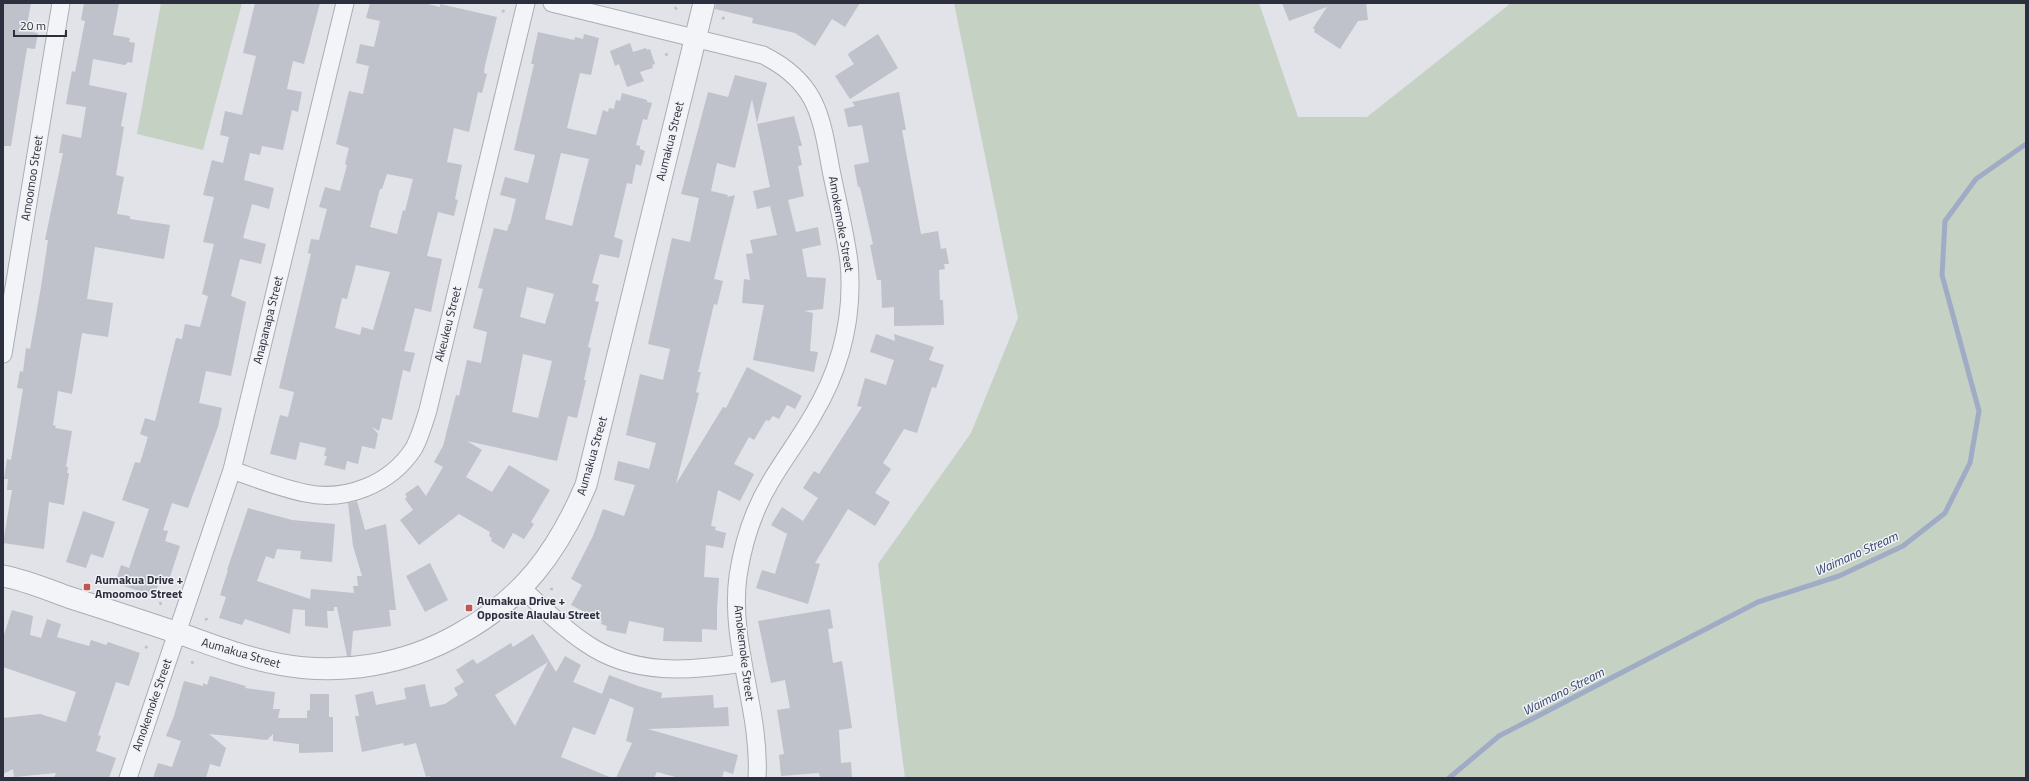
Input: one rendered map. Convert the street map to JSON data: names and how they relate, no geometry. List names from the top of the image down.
{
  "streets": {
    "street": [
      "Aumakua Street",
      "Amoomoo Street",
      "Amokemoke Street",
      "Anapanapa Street",
      "Akeukeu Street"
    ]
  },
  "crossings": [
    ["Aumakua Street", "Amokemoke Street"],
    ["Aumakua Street", "Anapanapa Street"],
    ["Amokemoke Street", "Anapanapa Street"],
    ["Anapanapa Street", "Akeukeu Street"]
  ],
  "water": ["Waimano Stream"],
  "places": {
    "transit": ["Aumakua Drive + Amoomoo Street", "Aumakua Drive + Opposite Alaulau Street"]
  },
  "scale_bar": "20 m"
}
